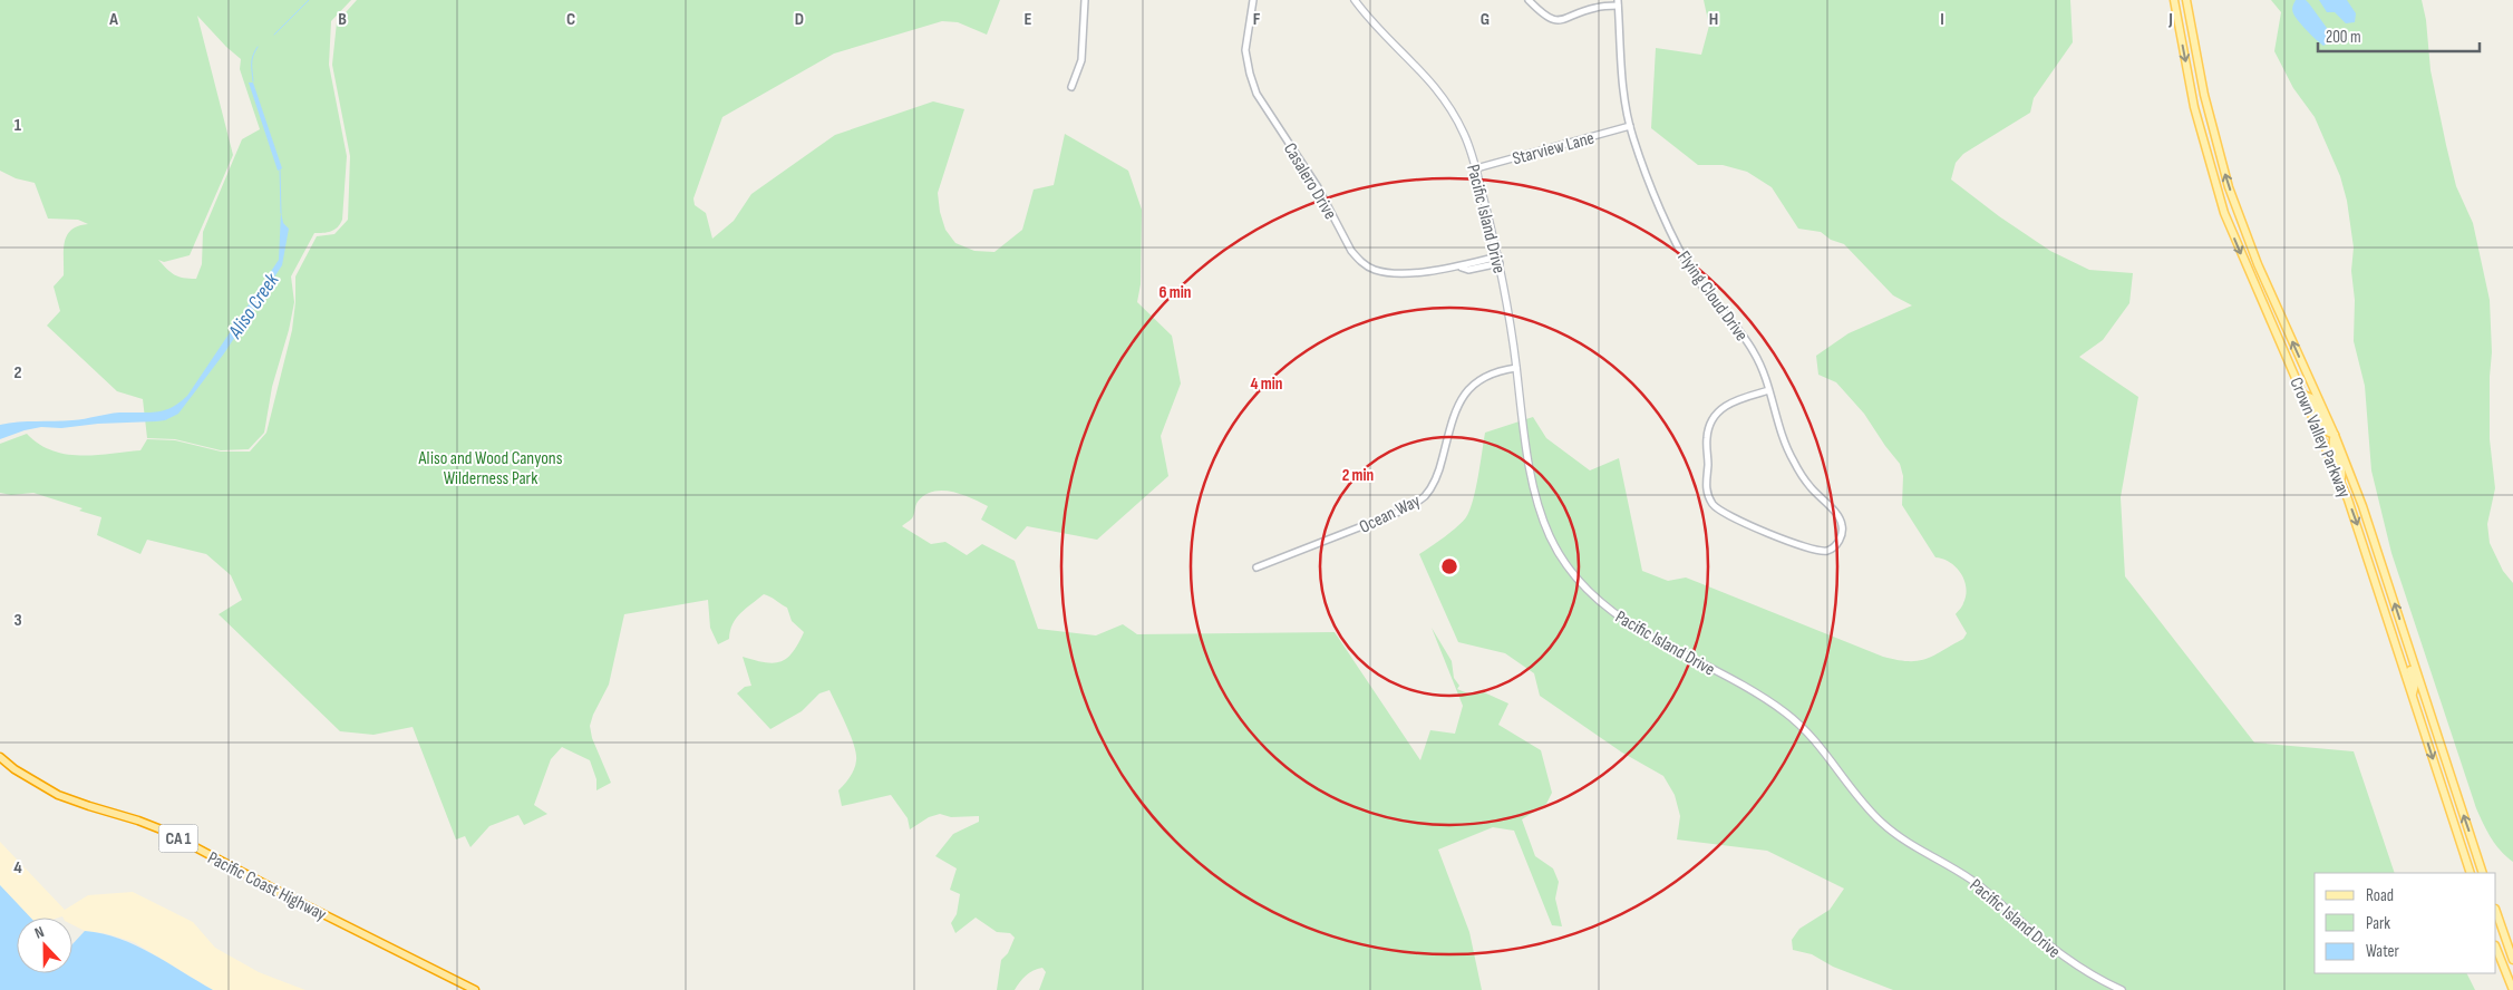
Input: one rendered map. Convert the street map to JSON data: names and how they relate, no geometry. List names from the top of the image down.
{
  "streets": {
    "highway": ["CA 1", "Pacific Coast Highway"],
    "main road": ["Pacific Island Drive", "Crown Valley Parkway"],
    "street": [
      "Starview Lane",
      "Casalero Drive",
      "Flying Cloud Drive",
      "Ocean Way"
    ]
  },
  "crossings": [
    ["Starview Lane", "Pacific Island Drive"],
    ["Starview Lane", "Flying Cloud Drive"],
    ["Casalero Drive", "Pacific Island Drive"],
    ["Pacific Island Drive", "Ocean Way"]
  ],
  "water": ["Aliso Creek"],
  "parks": ["Aliso and Wood Canyons Wilderness Park"],
  "legend": ["Road", "Park", "Water"],
  "scale_bar": "200 m",
  "north": "top",
  "grid": {
    "columns": [
      "A",
      "B",
      "C",
      "D",
      "E",
      "F",
      "G",
      "H",
      "I",
      "J"
    ],
    "rows": [
      "1",
      "2",
      "3",
      "4"
    ]
  },
  "rings": ["6 min", "4 min", "2 min"]
}
